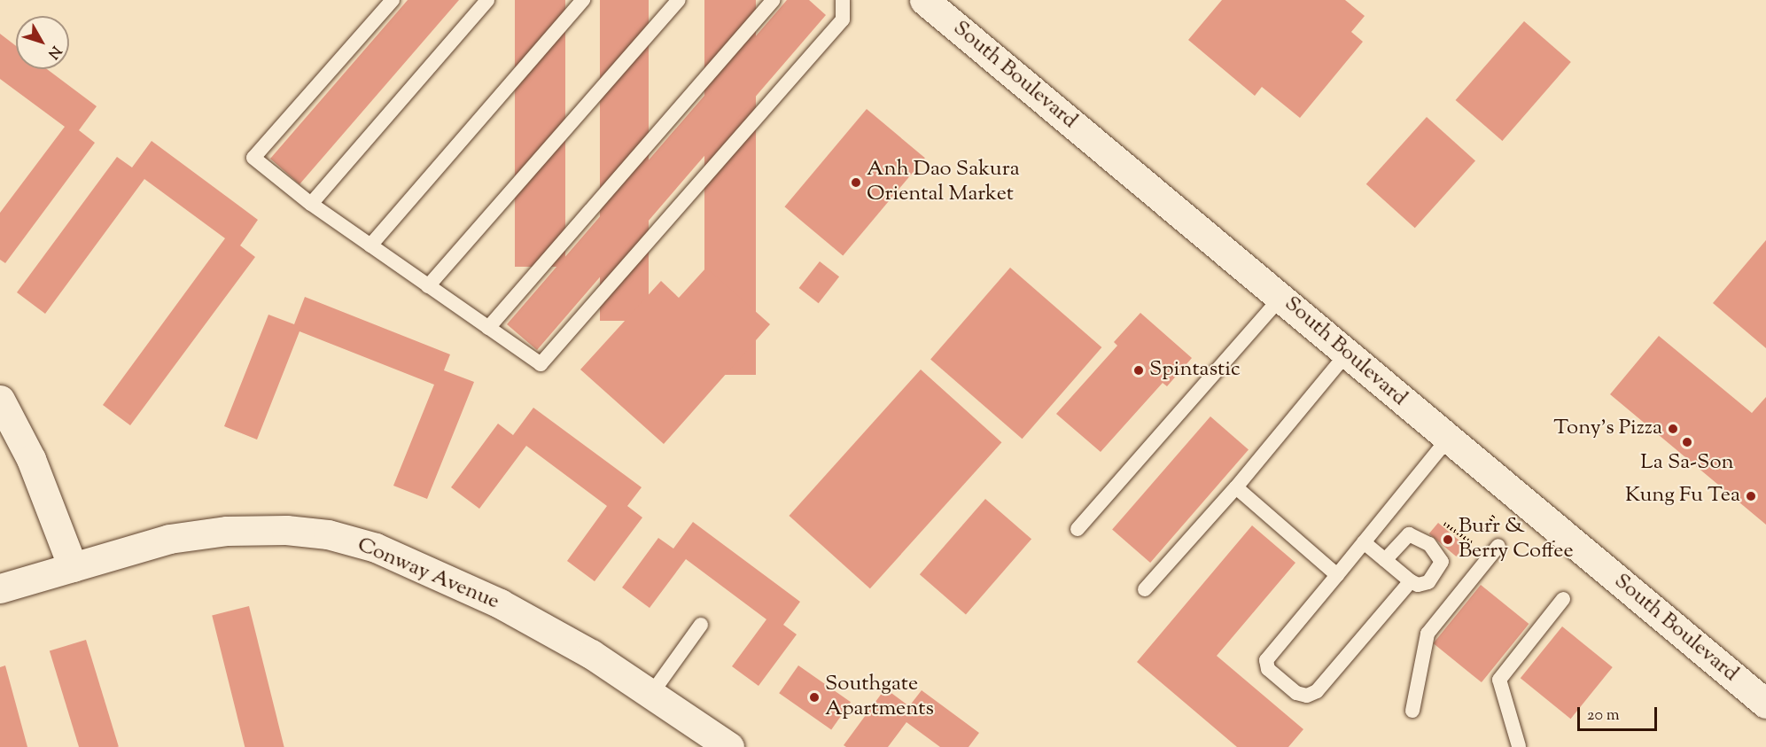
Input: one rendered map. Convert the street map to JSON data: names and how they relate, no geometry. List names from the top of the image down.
{
  "streets": {
    "main road": ["South Boulevard", "Conway Avenue"]
  },
  "places": [
    "Anh Dao Sakura Oriental Market",
    "Spintastic",
    "Tony's Pizza",
    "La Sa-Son",
    "Kung Fu Tea",
    "Burr & Berry Coffee",
    "Southgate Apartments"
  ],
  "scale_bar": "20 m",
  "north": "bottom right"
}
